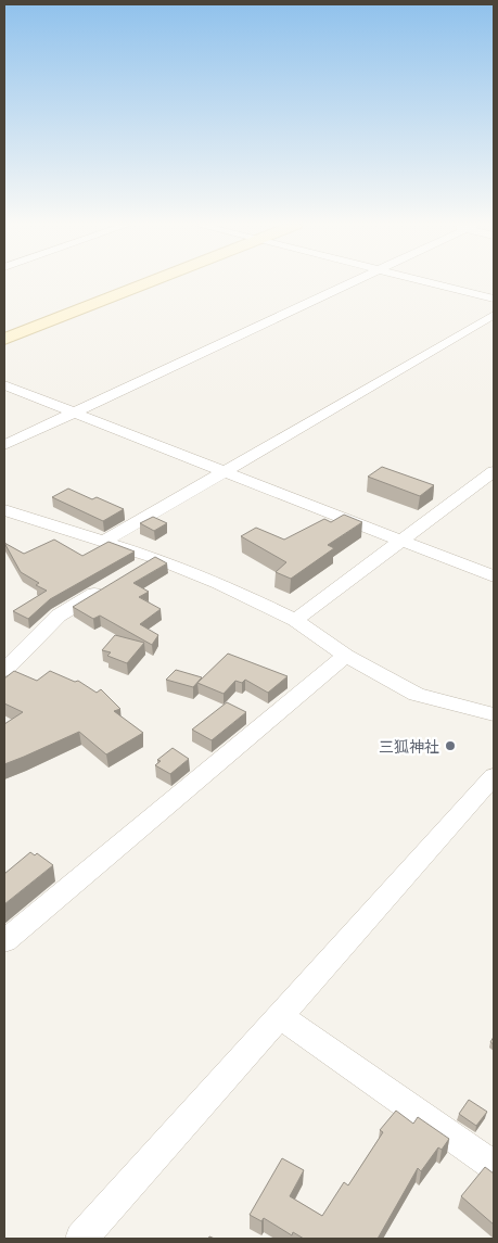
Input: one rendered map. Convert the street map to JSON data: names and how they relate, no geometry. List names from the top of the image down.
{
  "places": ["三狐神社"]
}
